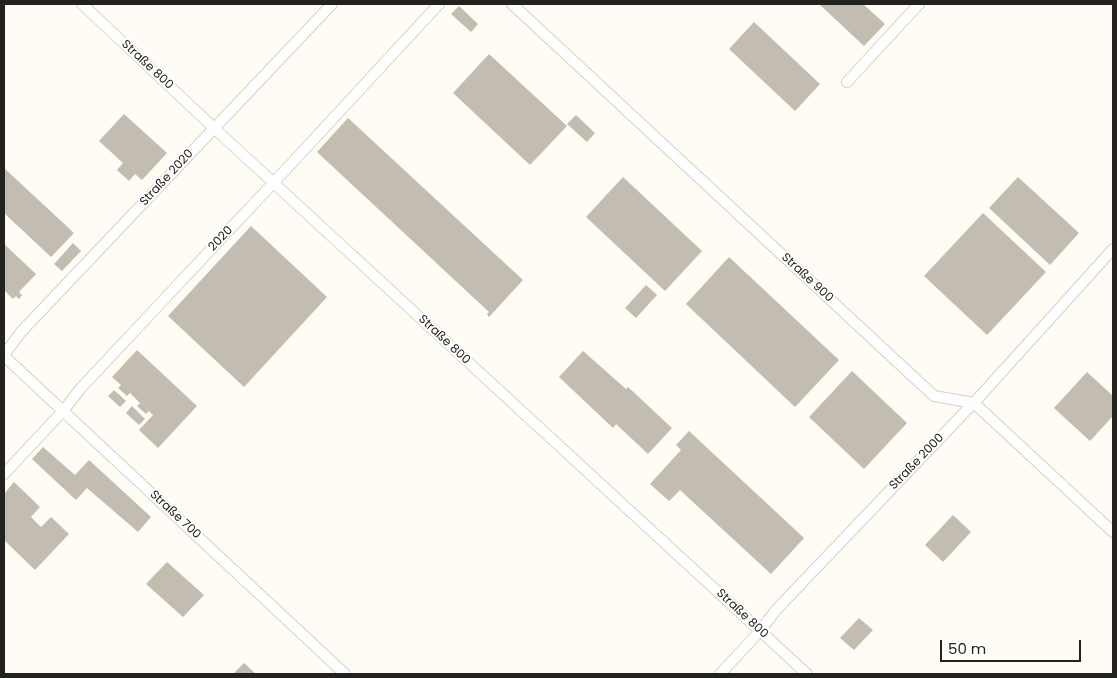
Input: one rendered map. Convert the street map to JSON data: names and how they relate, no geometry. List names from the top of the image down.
{
  "streets": {
    "lane": [
      "Straße 800",
      "Straße 2020",
      "2020",
      "Straße 900",
      "Straße 2000",
      "Straße 700"
    ]
  },
  "crossings": [
    ["Straße 800", "Straße 2020"],
    ["Straße 800", "2020"],
    ["Straße 800", "Straße 2000"],
    ["Straße 2020", "Straße 700"],
    ["2020", "Straße 700"],
    ["Straße 900", "Straße 2000"]
  ],
  "scale_bar": "50 m"
}
